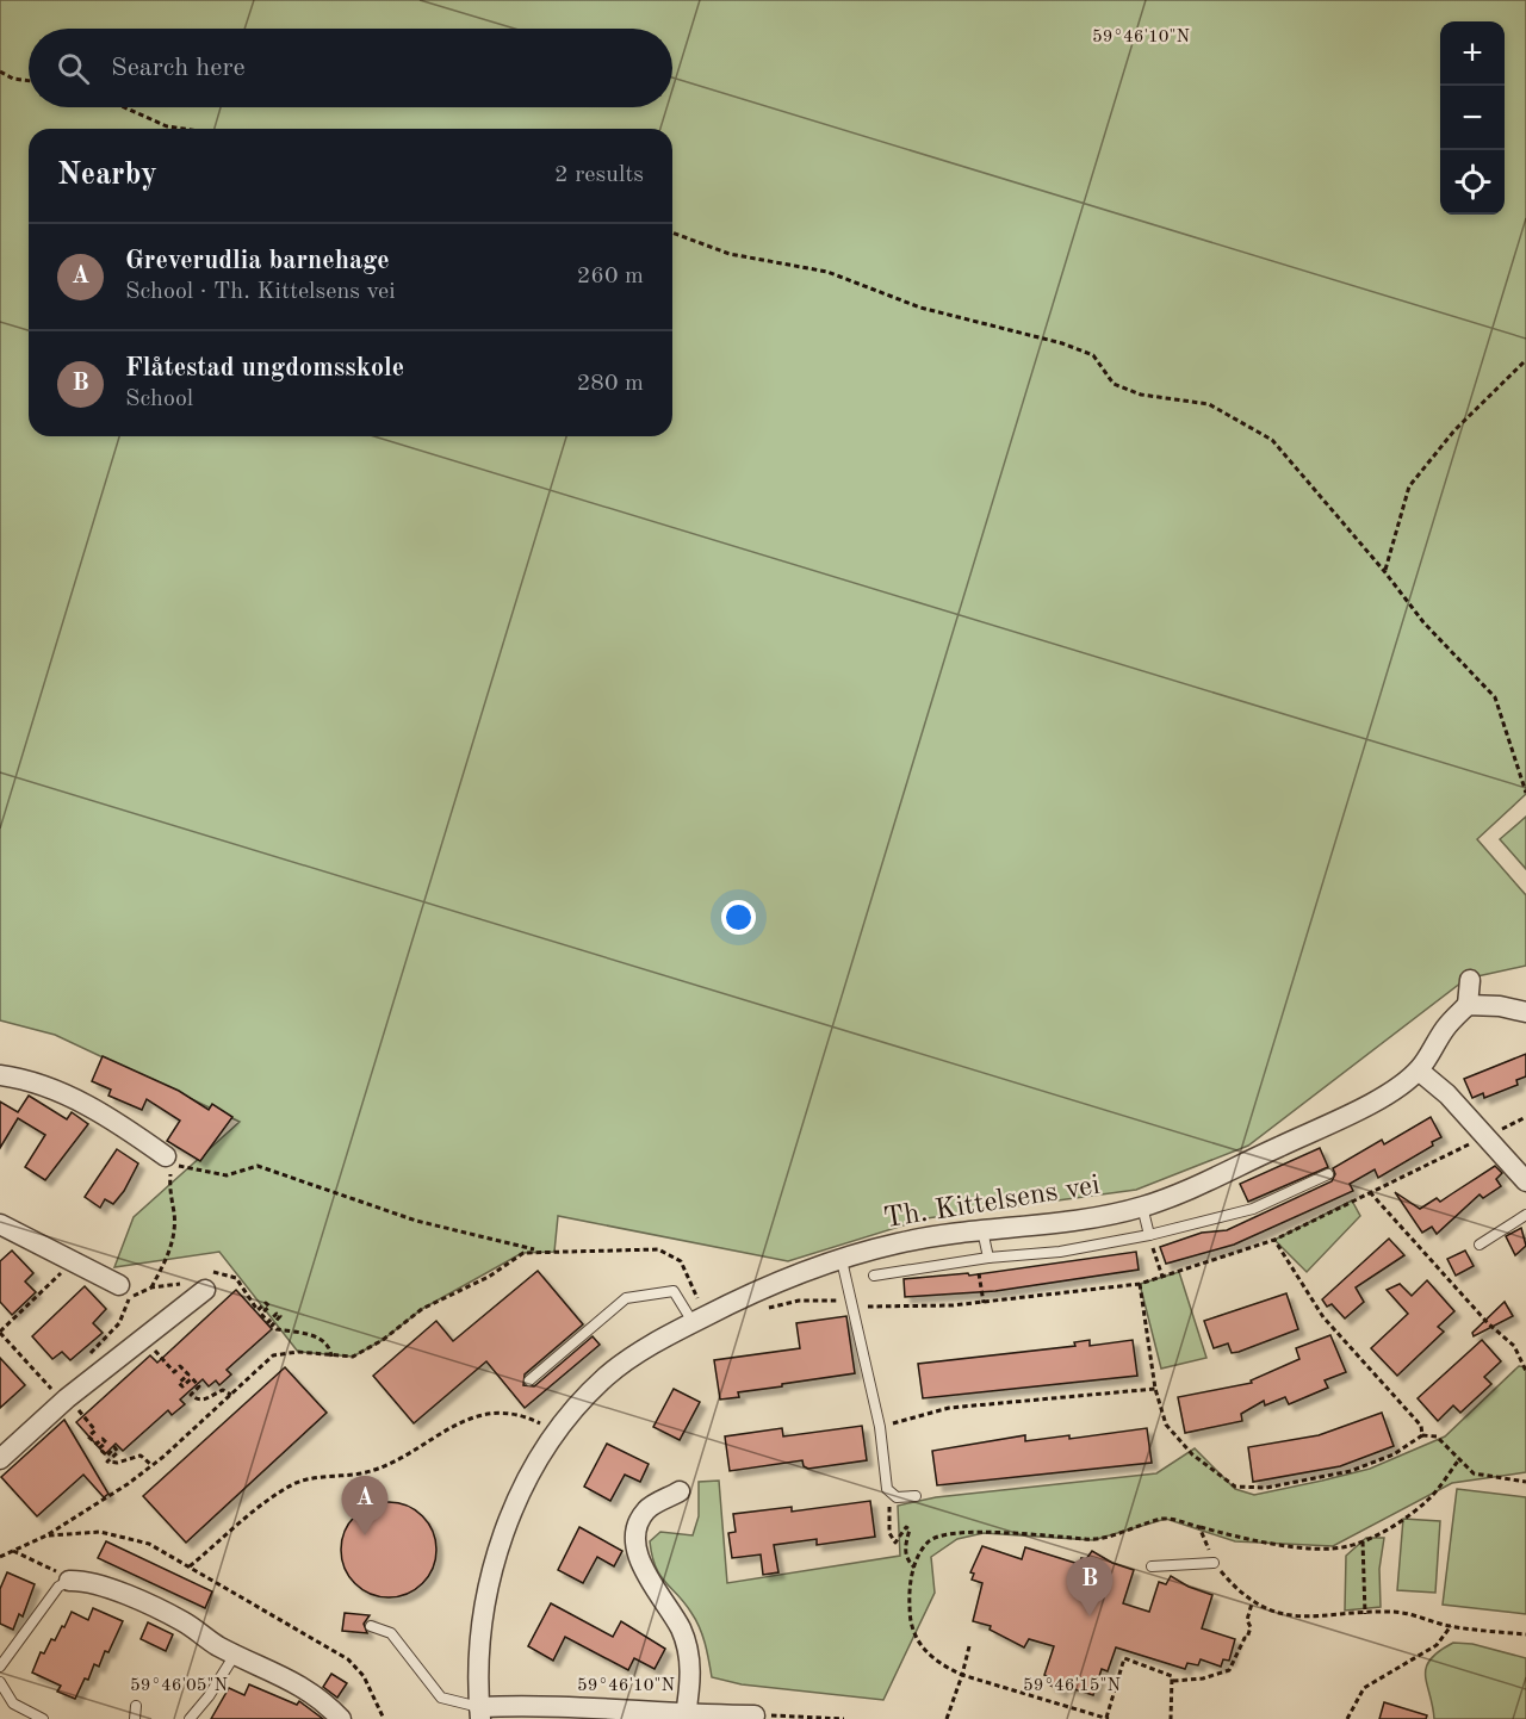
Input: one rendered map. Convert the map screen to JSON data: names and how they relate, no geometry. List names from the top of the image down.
{
  "streets": {
    "street": ["Th. Kittelsens vei"]
  },
  "page": {
    "map_buttons": ["+", "−"],
    "search": "Search here",
    "heading": ["Nearby", "2 results"],
    "list": [
      {
        "mark": "A",
        "name": "Greverudlia barnehage",
        "note": "School · Th. Kittelsens vei",
        "value": "260 m"
      },
      {
        "mark": "B",
        "name": "Flåtestad ungdomsskole",
        "note": "School",
        "value": "280 m"
      }
    ],
    "pins": ["A", "B"]
  },
  "coordinates": ["59°46'10\"N", "59°46'05\"N", "59°46'15\"N"]
}
